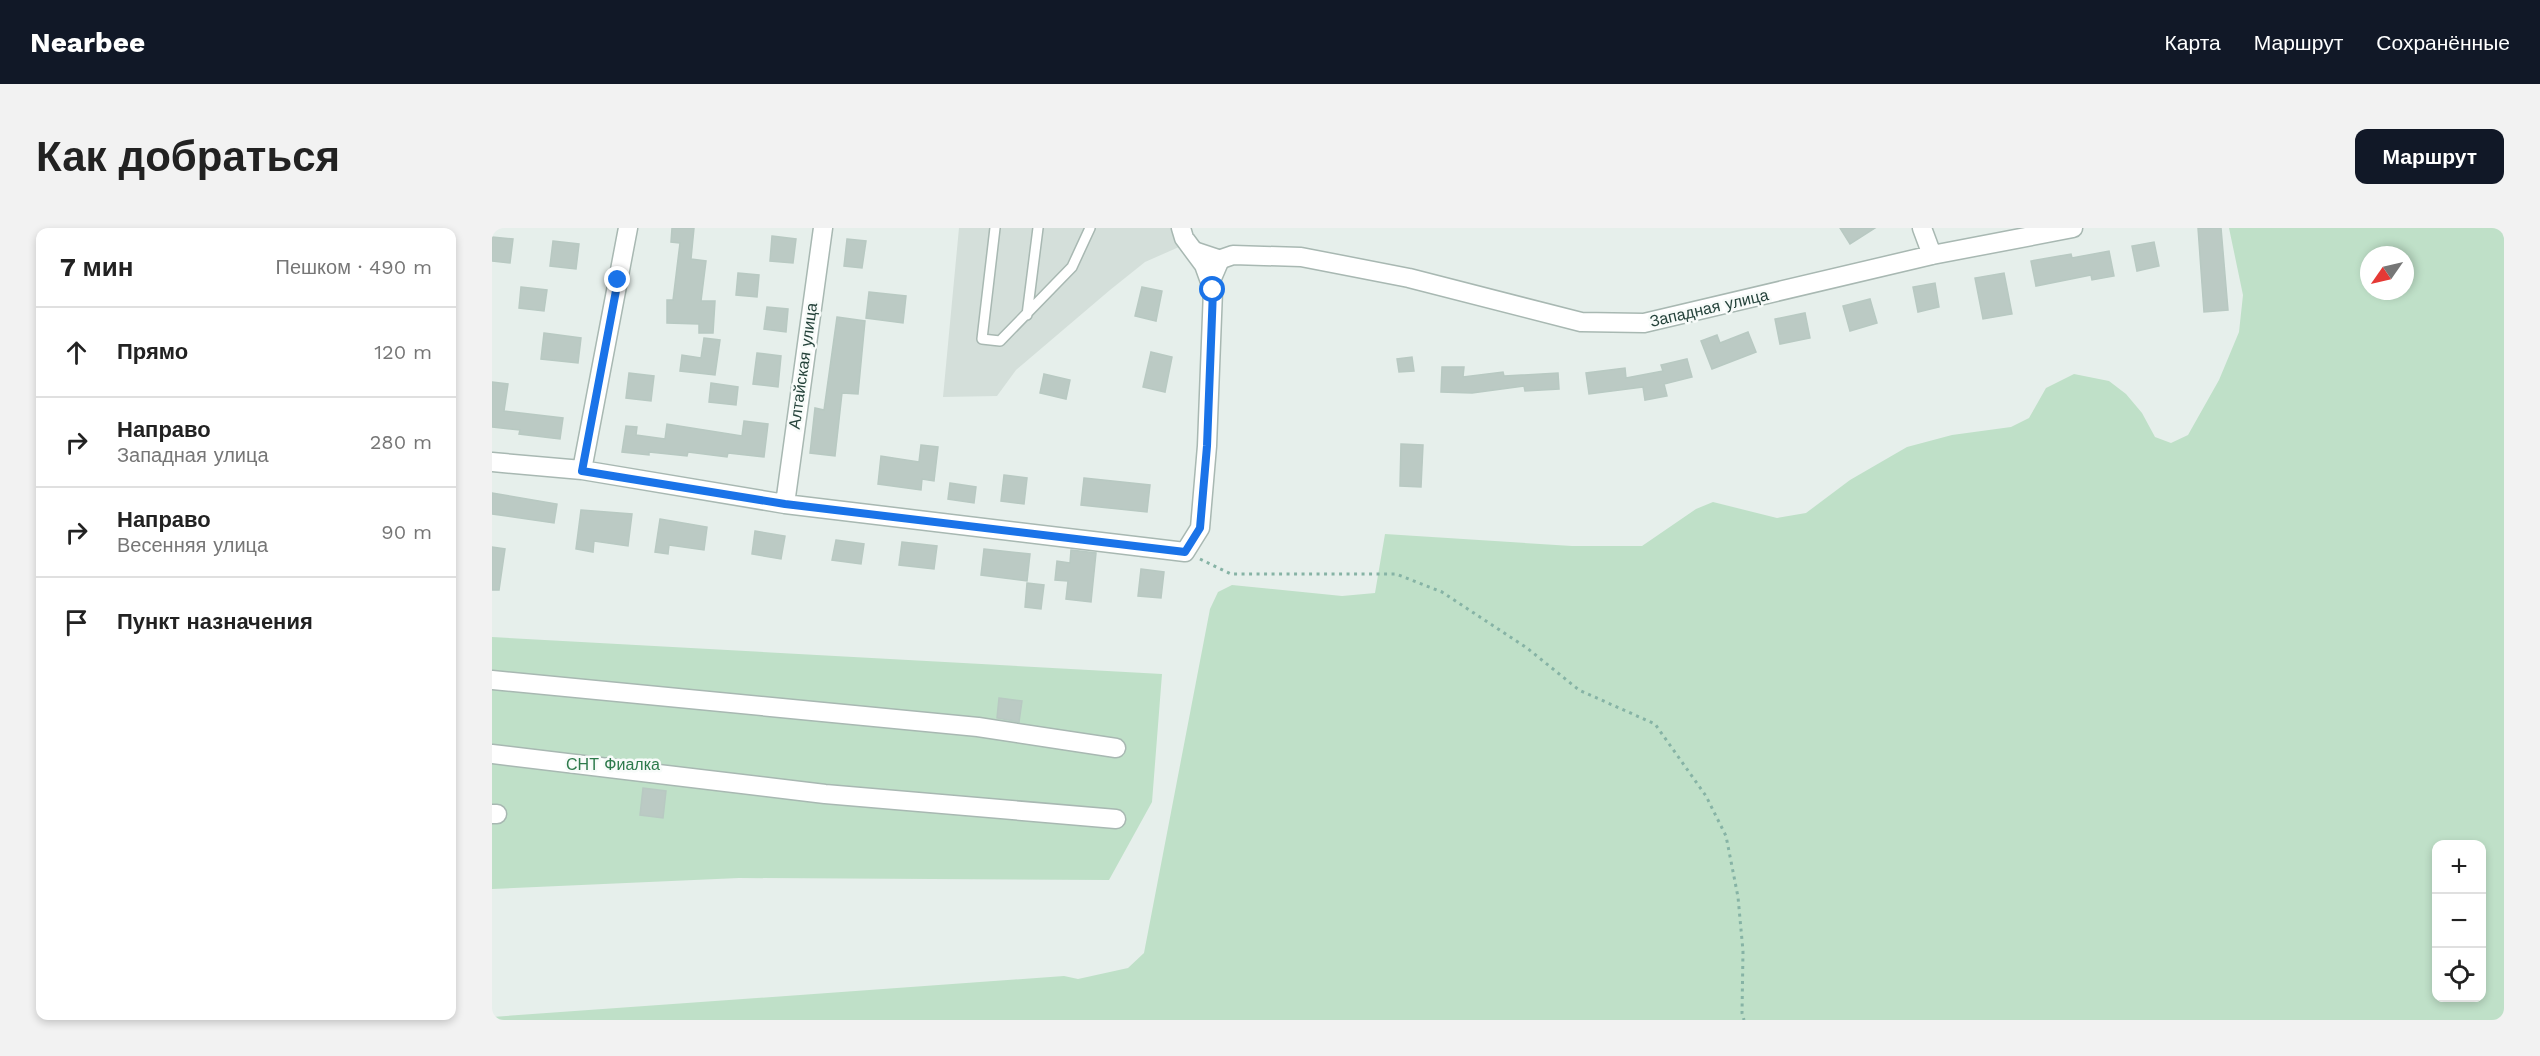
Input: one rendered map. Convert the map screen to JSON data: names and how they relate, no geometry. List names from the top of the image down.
{
  "streets": {
    "street": ["Западная улица", "Алтайская улица"]
  },
  "parks": ["СНТ Фиалка"],
  "north": "bottom left",
  "page": {
    "header": "Nearbee",
    "nav": ["Карта", "Маршрут", "Сохранённые"],
    "buttons": "Маршрут",
    "title": "Как добраться",
    "heading": ["7 мин", "Пешком · 490 m"],
    "list": [
      ["Прямо", "120 m"],
      ["Направо", "Западная улица", "280 m"],
      ["Направо", "Весенняя улица", "90 m"],
      "Пункт назначения"
    ],
    "map_buttons": ["+", "−"]
  }
}
